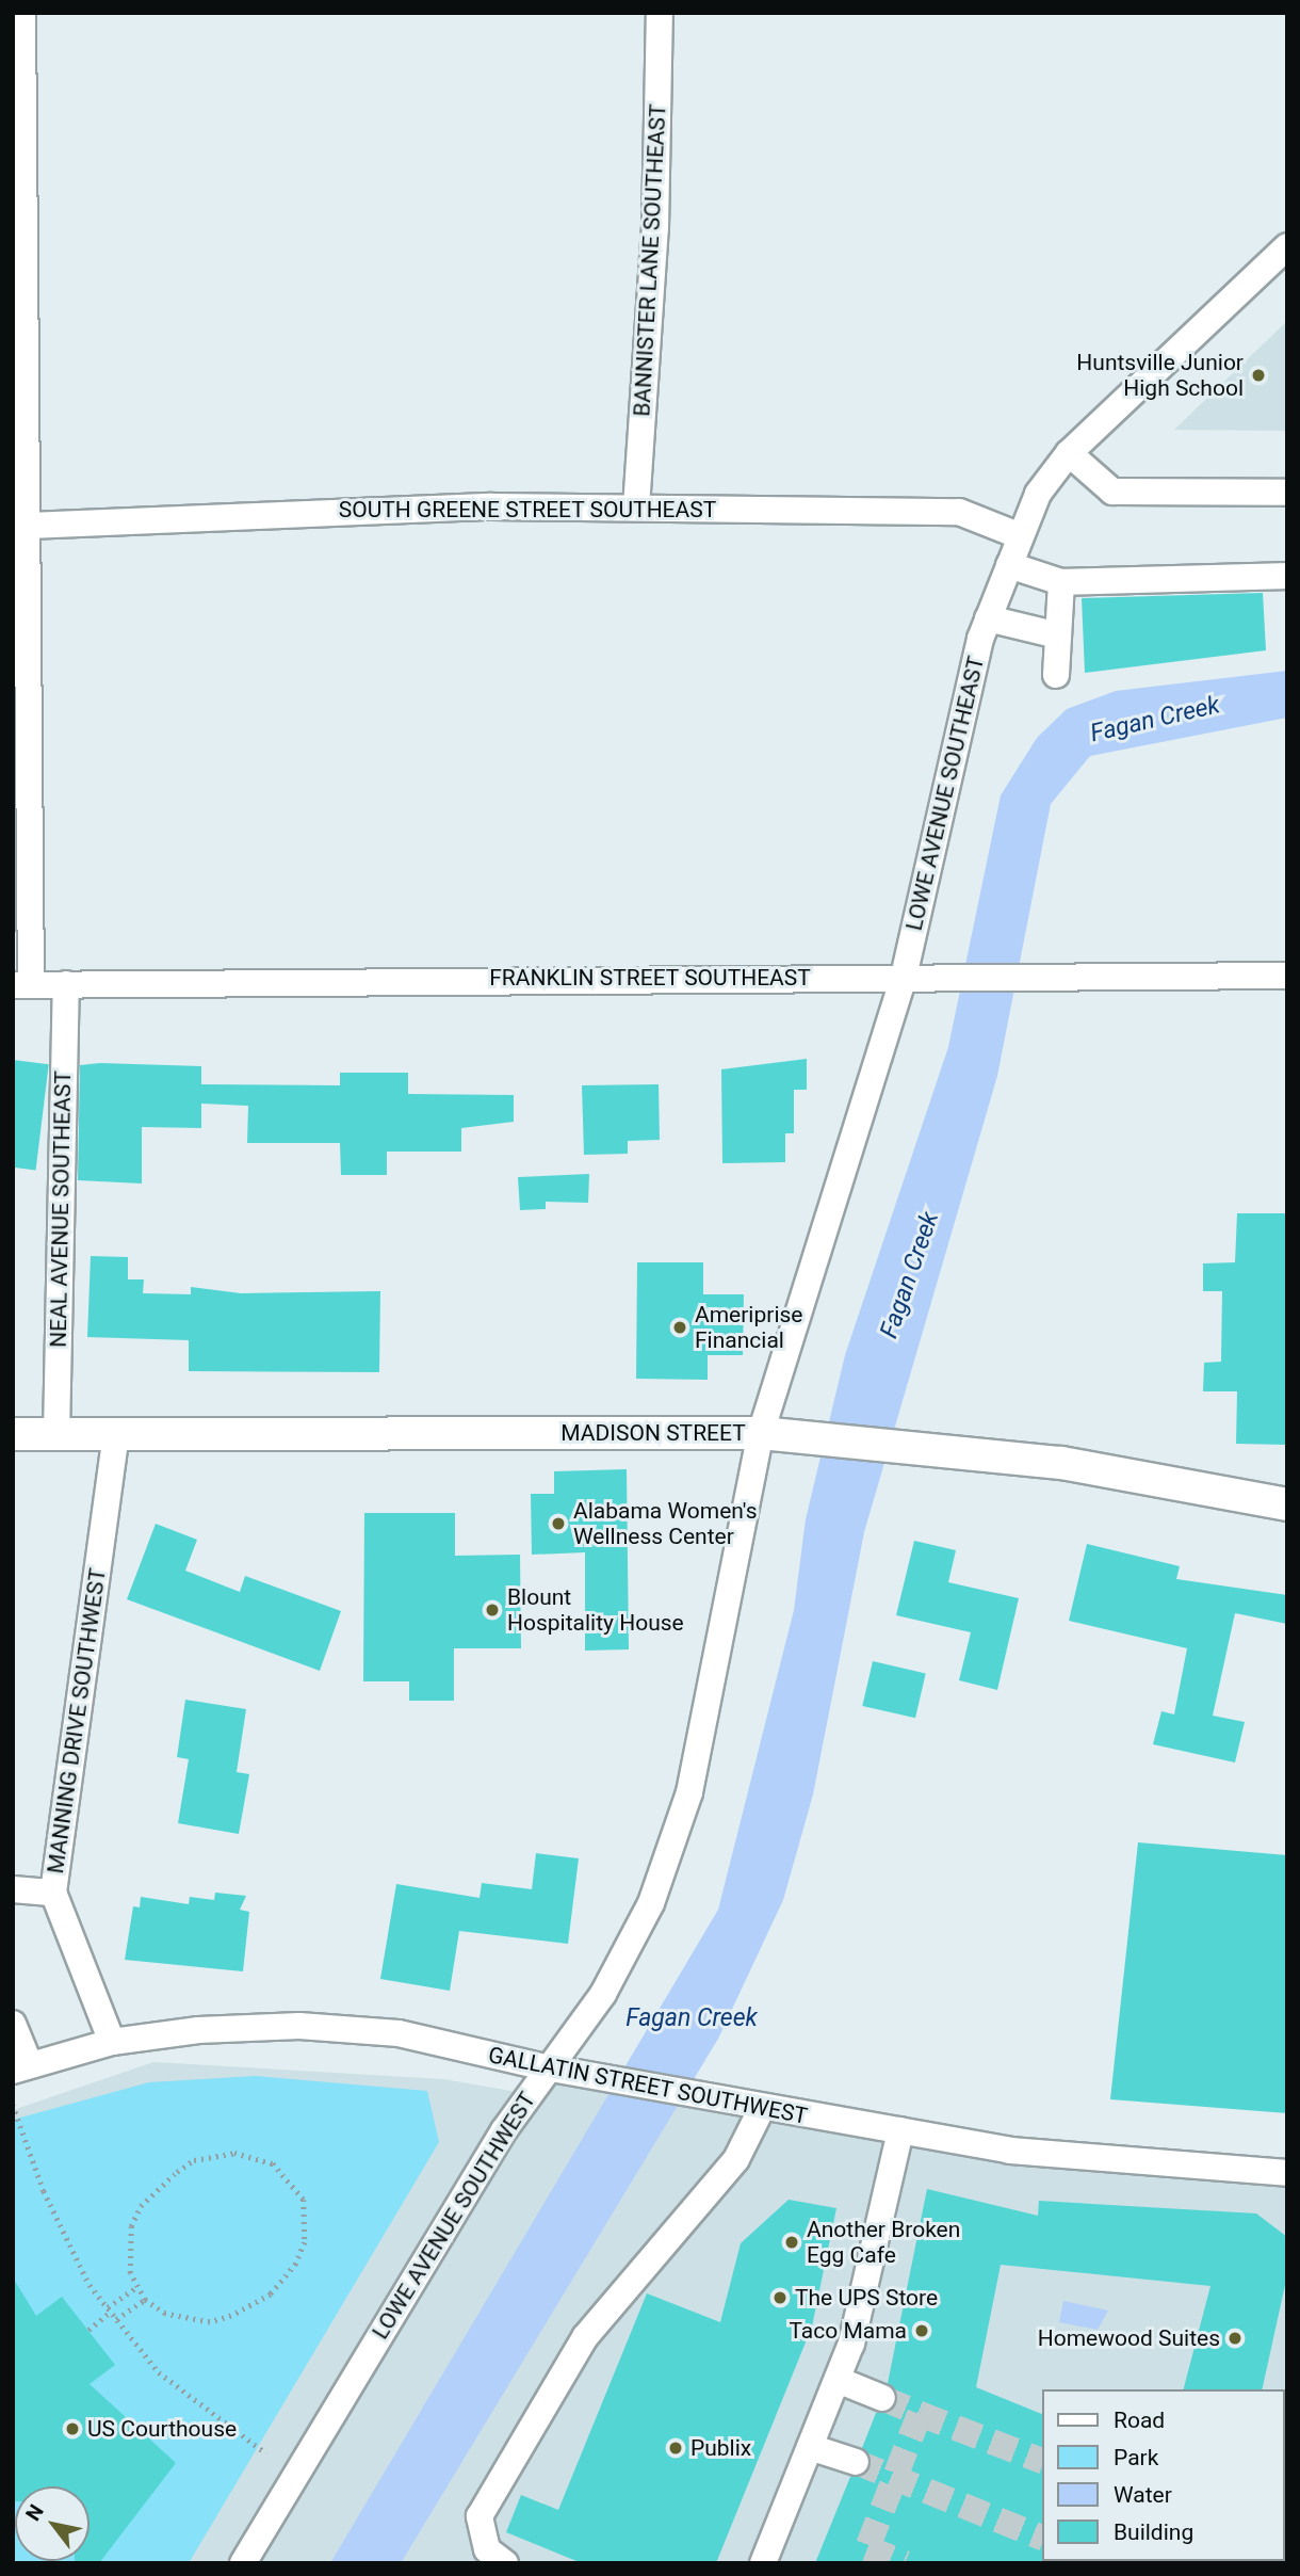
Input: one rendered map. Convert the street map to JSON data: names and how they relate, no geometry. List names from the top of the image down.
{
  "streets": {
    "main road": ["MADISON STREET"],
    "street": [
      "BANNISTER LANE SOUTHEAST",
      "SOUTH GREENE STREET SOUTHEAST",
      "LOWE AVENUE SOUTHEAST",
      "FRANKLIN STREET SOUTHEAST",
      "NEAL AVENUE SOUTHEAST",
      "MANNING DRIVE SOUTHWEST",
      "GALLATIN STREET SOUTHWEST",
      "LOWE AVENUE SOUTHWEST"
    ]
  },
  "crossings": [
    ["BANNISTER LANE SOUTHEAST", "SOUTH GREENE STREET SOUTHEAST"],
    ["SOUTH GREENE STREET SOUTHEAST", "LOWE AVENUE SOUTHEAST"],
    ["LOWE AVENUE SOUTHEAST", "FRANKLIN STREET SOUTHEAST"],
    ["LOWE AVENUE SOUTHEAST", "MADISON STREET"],
    ["LOWE AVENUE SOUTHEAST", "LOWE AVENUE SOUTHWEST"],
    ["FRANKLIN STREET SOUTHEAST", "NEAL AVENUE SOUTHEAST"],
    ["NEAL AVENUE SOUTHEAST", "MADISON STREET"],
    ["MADISON STREET", "MANNING DRIVE SOUTHWEST"],
    ["MADISON STREET", "LOWE AVENUE SOUTHWEST"],
    ["MANNING DRIVE SOUTHWEST", "GALLATIN STREET SOUTHWEST"],
    ["GALLATIN STREET SOUTHWEST", "LOWE AVENUE SOUTHWEST"]
  ],
  "water": ["Fagan Creek"],
  "places": [
    "Huntsville Junior High School",
    "Ameriprise Financial",
    "Alabama Women's Wellness Center",
    "Blount Hospitality House",
    "Another Broken Egg Cafe",
    "The UPS Store",
    "Taco Mama",
    "Homewood Suites",
    "US Courthouse",
    "Publix"
  ],
  "legend": [
    "Road",
    "Park",
    "Water",
    "Building"
  ],
  "north": "top left"
}
